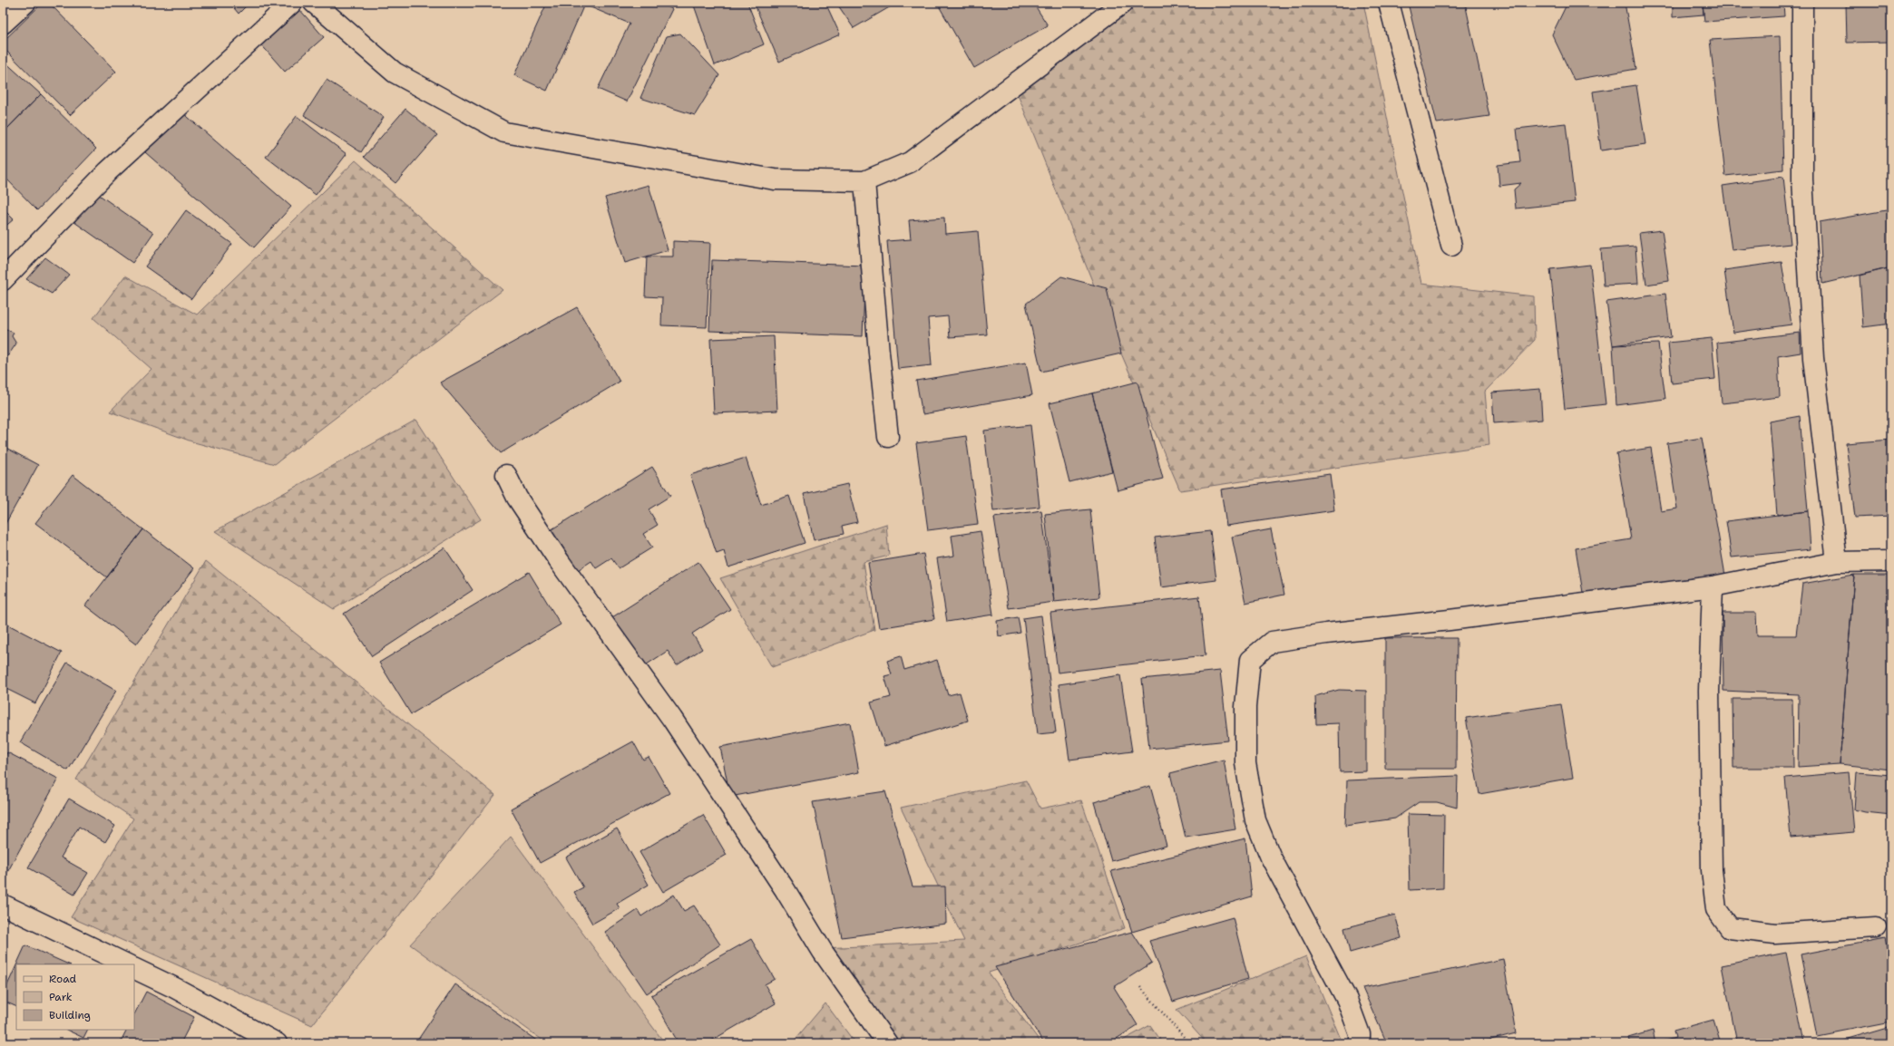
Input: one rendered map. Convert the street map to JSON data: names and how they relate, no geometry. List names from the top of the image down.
{
  "legend": ["Road", "Park", "Building"]
}
